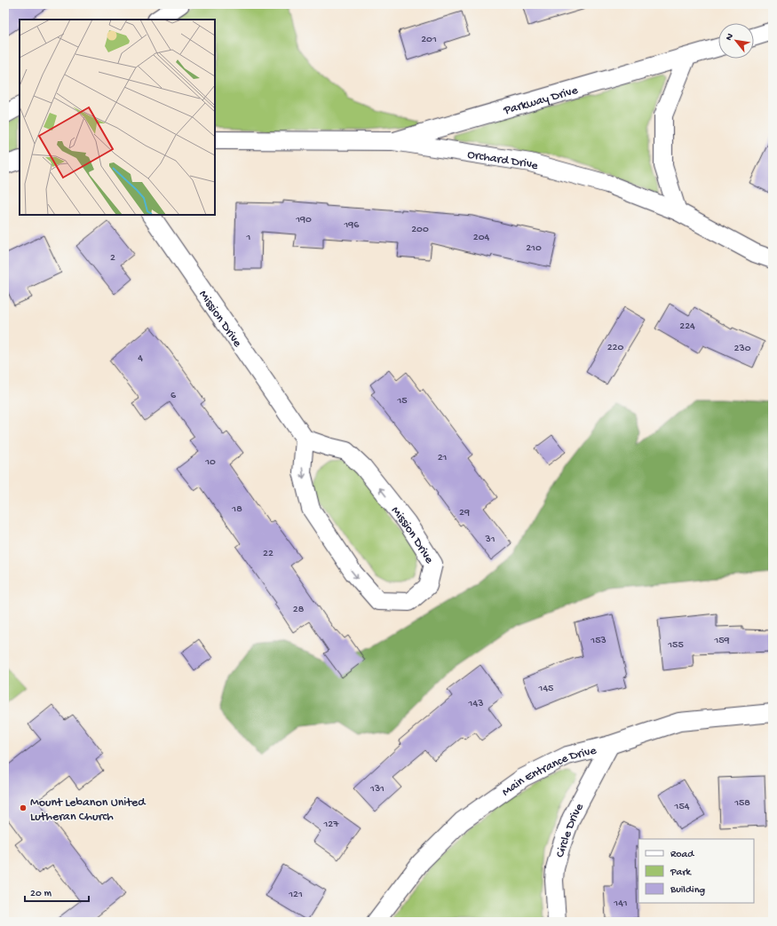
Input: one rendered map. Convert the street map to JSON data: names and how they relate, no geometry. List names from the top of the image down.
{
  "streets": {
    "street": [
      "Parkway Drive",
      "Orchard Drive",
      "Mission Drive",
      "Main Entrance Drive",
      "Circle Drive"
    ]
  },
  "crossings": [
    ["Parkway Drive", "Orchard Drive"],
    ["Main Entrance Drive", "Circle Drive"]
  ],
  "places": ["Mount Lebanon United Lutheran Church"],
  "house_numbers": [
    "201",
    "190",
    "196",
    "200",
    "1",
    "204",
    "210",
    "2",
    "224",
    "220",
    "230",
    "4",
    "6",
    "15",
    "21",
    "10",
    "18",
    "29",
    "31",
    "22",
    "28",
    "153",
    "159",
    "155",
    "145",
    "143",
    "131",
    "158",
    "154",
    "127",
    "121",
    "141"
  ],
  "legend": ["Road", "Park", "Building"],
  "scale_bar": "20 m",
  "north": "top left"
}
